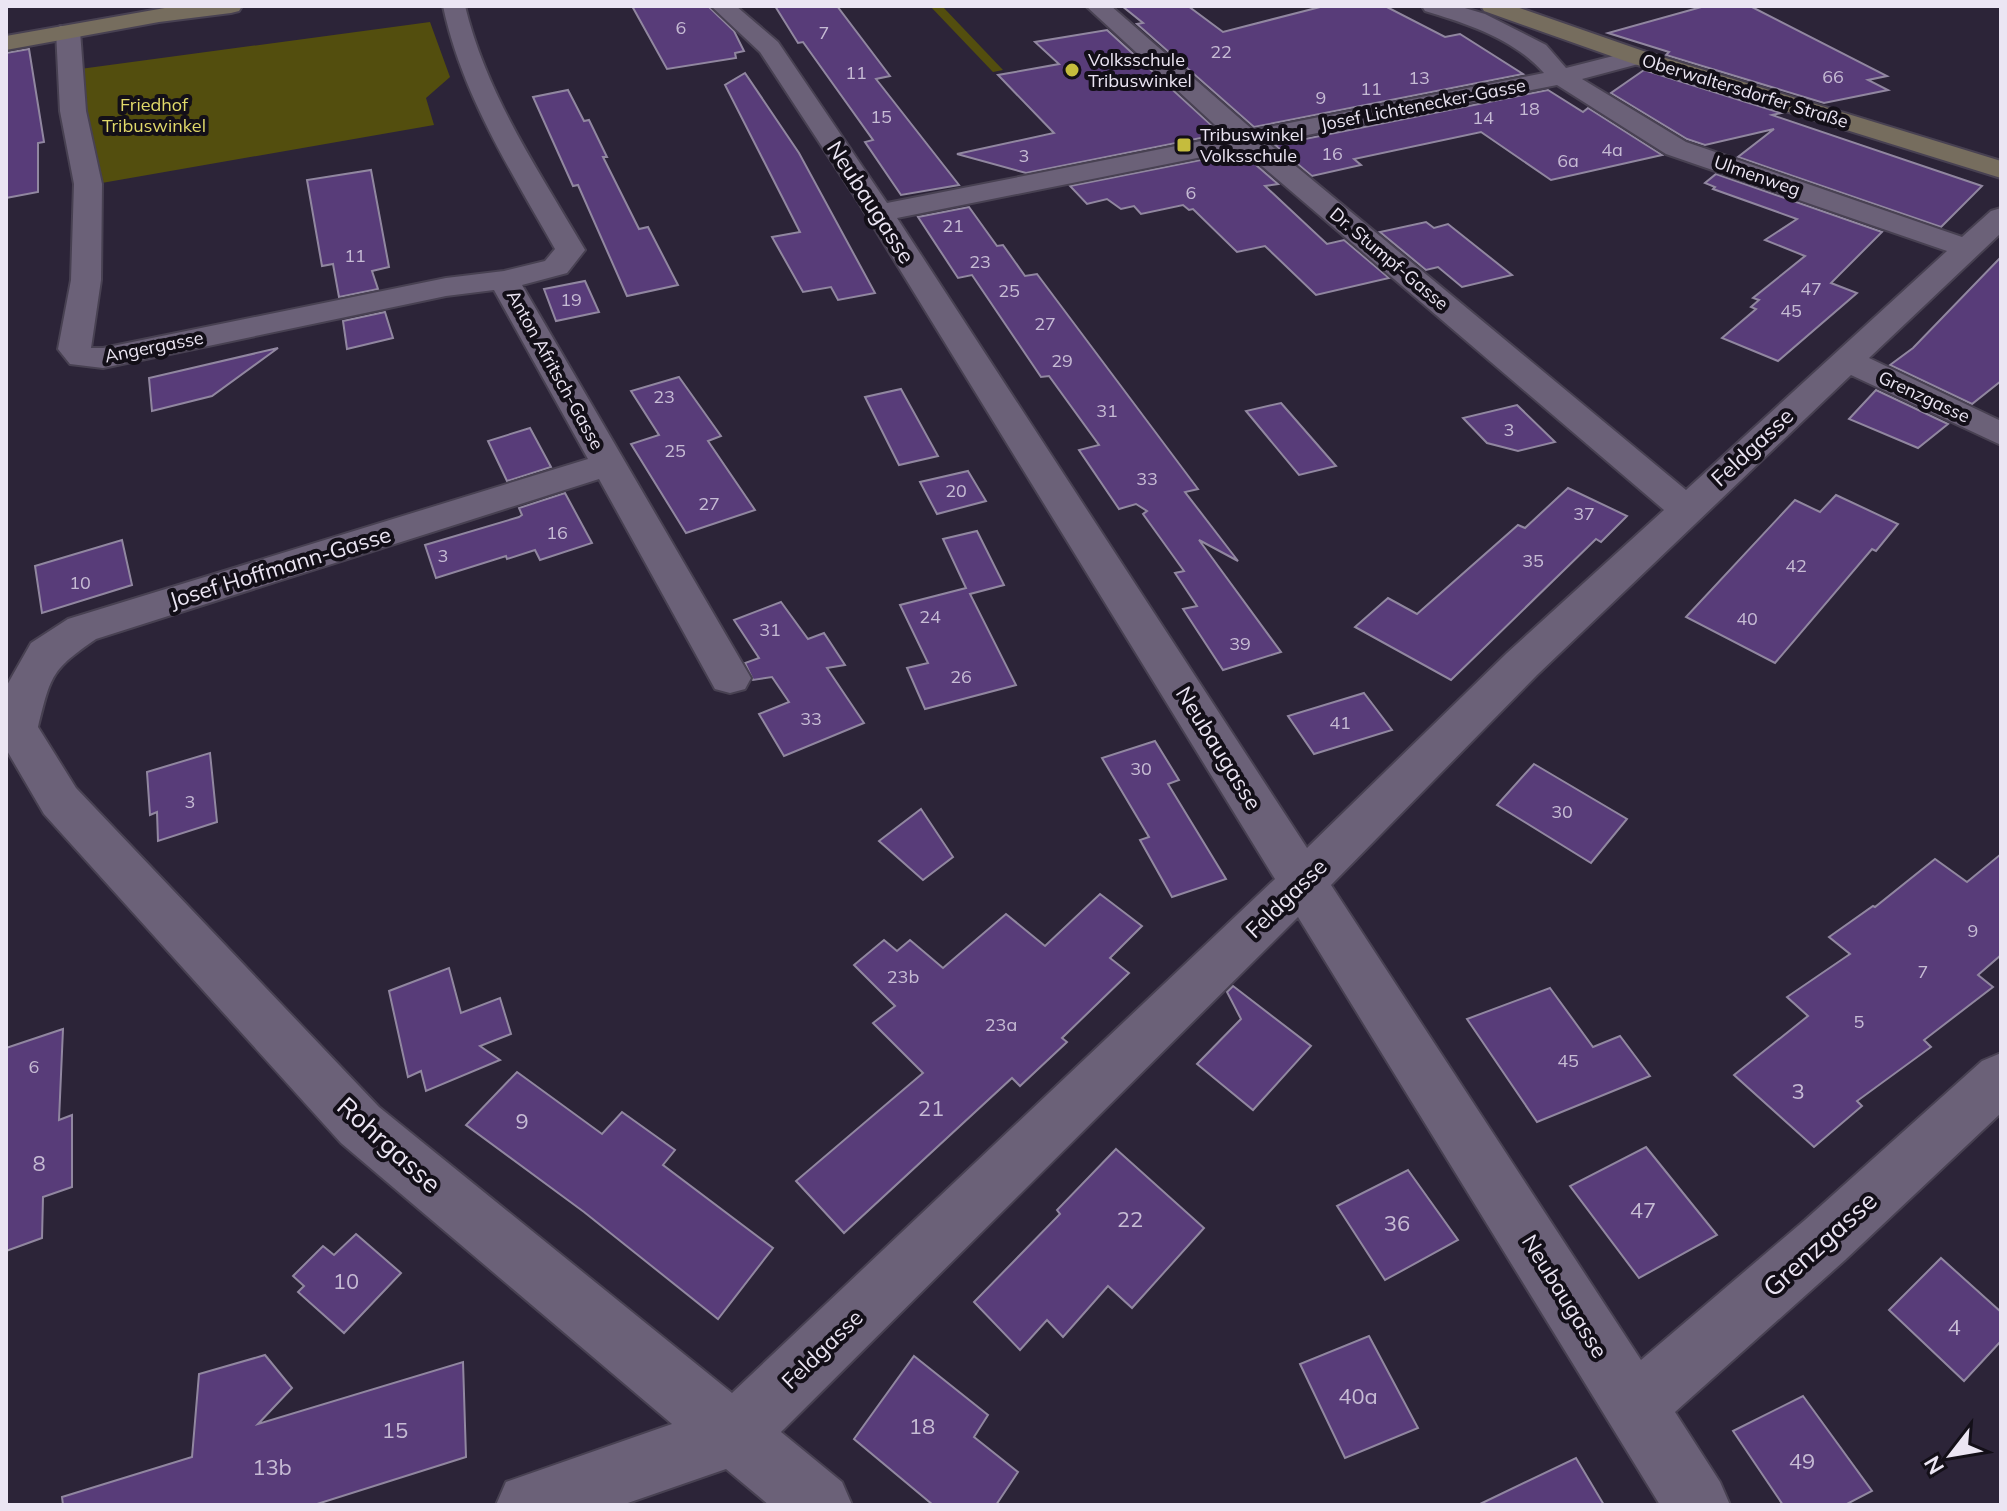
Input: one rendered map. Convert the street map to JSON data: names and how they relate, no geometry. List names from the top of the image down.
{
  "streets": {
    "street": [
      "Oberwaltersdorfer Straße",
      "Josef Lichtenecker-Gasse",
      "Ulmenweg",
      "Neubaugasse",
      "Dr. Stumpf-Gasse",
      "Angergasse",
      "Anton Afritsch-Gasse",
      "Grenzgasse",
      "Feldgasse",
      "Josef Hoffmann-Gasse",
      "Rohrgasse"
    ]
  },
  "crossings": [
    ["Oberwaltersdorfer Straße", "Josef Lichtenecker-Gasse"],
    ["Josef Lichtenecker-Gasse", "Ulmenweg"],
    ["Josef Lichtenecker-Gasse", "Neubaugasse"],
    ["Josef Lichtenecker-Gasse", "Dr. Stumpf-Gasse"],
    ["Ulmenweg", "Feldgasse"],
    ["Neubaugasse", "Grenzgasse"],
    ["Neubaugasse", "Feldgasse"],
    ["Dr. Stumpf-Gasse", "Feldgasse"],
    ["Angergasse", "Anton Afritsch-Gasse"],
    ["Anton Afritsch-Gasse", "Josef Hoffmann-Gasse"],
    ["Grenzgasse", "Feldgasse"],
    ["Feldgasse", "Rohrgasse"],
    ["Josef Hoffmann-Gasse", "Rohrgasse"]
  ],
  "parks": ["Friedhof Tribuswinkel"],
  "places": {
    "other": ["Volksschule Tribuswinkel"],
    "transit": ["Tribuswinkel Volksschule"]
  },
  "house_numbers": [
    "6",
    "7",
    "22",
    "11",
    "66",
    "13",
    "11",
    "9",
    "18",
    "15",
    "14",
    "4a",
    "16",
    "3",
    "6a",
    "6",
    "21",
    "11",
    "23",
    "47",
    "25",
    "19",
    "45",
    "27",
    "29",
    "23",
    "31",
    "3",
    "25",
    "33",
    "20",
    "27",
    "37",
    "16",
    "3",
    "35",
    "42",
    "10",
    "24",
    "40",
    "31",
    "39",
    "26",
    "33",
    "41",
    "30",
    "3",
    "30",
    "9",
    "7",
    "23b",
    "5",
    "23a",
    "45",
    "6",
    "3",
    "21",
    "9",
    "8",
    "47",
    "22",
    "36",
    "10",
    "4",
    "40a",
    "18",
    "15",
    "49",
    "13b"
  ],
  "north": "bottom left"
}
